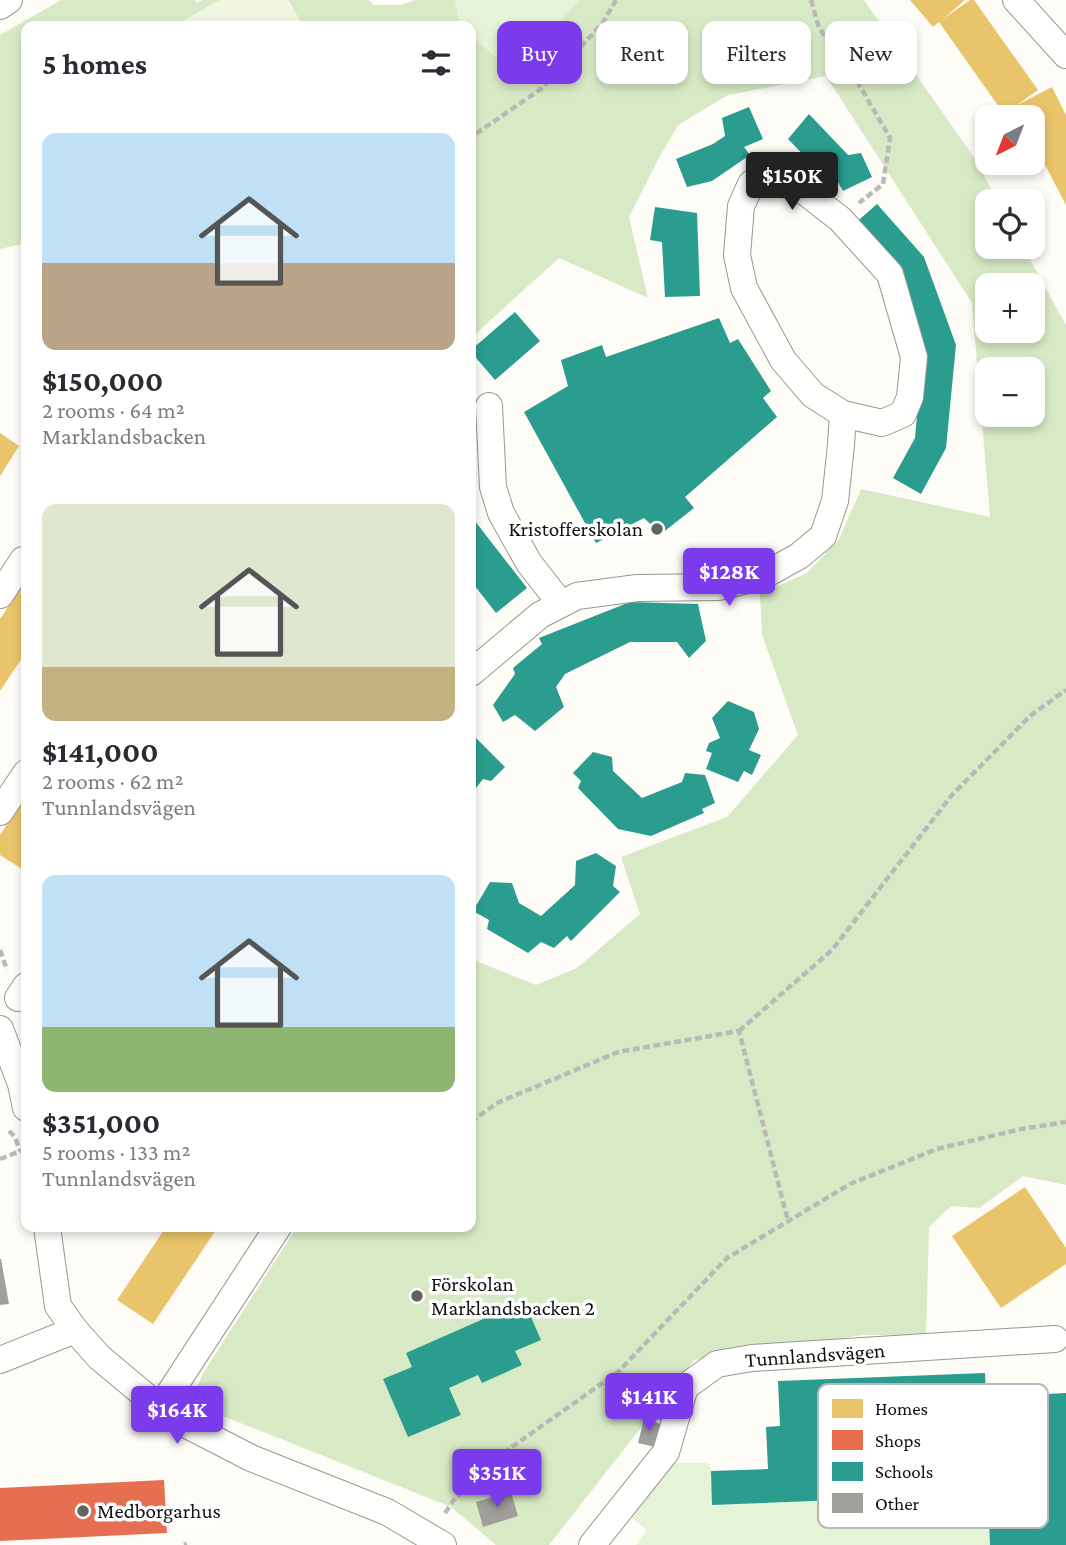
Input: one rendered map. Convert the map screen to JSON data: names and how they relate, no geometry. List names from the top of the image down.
{
  "streets": {
    "street": ["Tunnlandsvägen"]
  },
  "places": ["Kristofferskolan", "Förskolan Marklandsbacken 2", "Medborgarhus"],
  "legend": [
    "Homes",
    "Shops",
    "Schools",
    "Other"
  ],
  "north": "bottom left",
  "page": {
    "chip": [
      "Buy",
      "Rent",
      "Filters",
      "New"
    ],
    "heading": "5 homes",
    "map_buttons": ["+", "−"],
    "list": [
      {
        "name": "$150,000",
        "note": "2 rooms · 64 m² · Marklandsbacken"
      },
      {
        "name": "$141,000",
        "note": "2 rooms · 62 m² · Tunnlandsvägen"
      },
      {
        "name": "$351,000",
        "note": "5 rooms · 133 m² · Tunnlandsvägen"
      }
    ],
    "price": [
      "$150K",
      "$128K",
      "$141K",
      "$164K",
      "$351K"
    ]
  }
}
